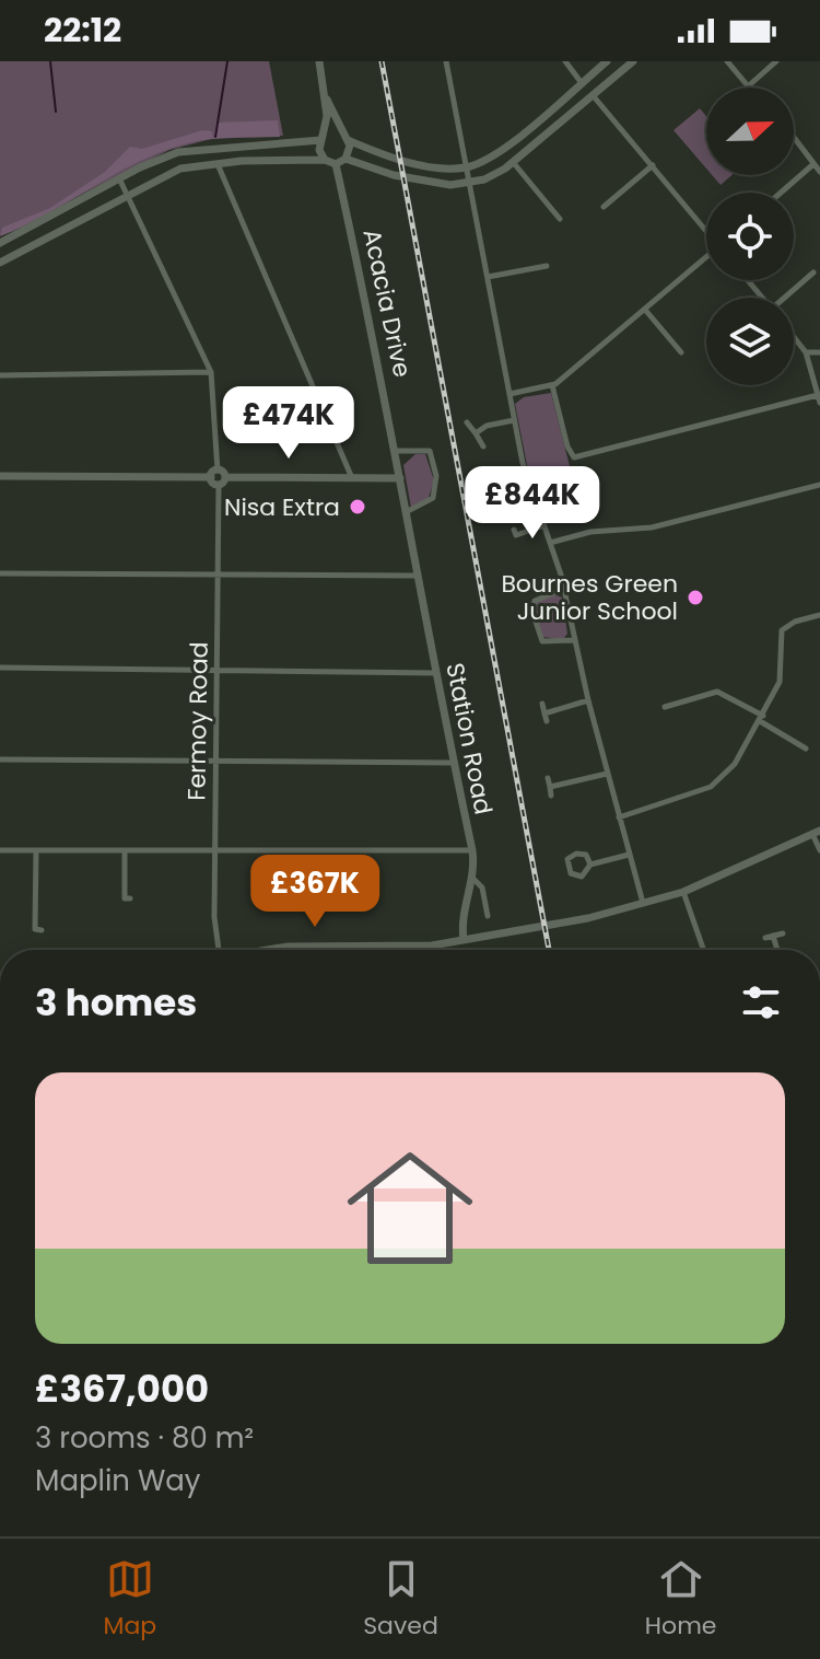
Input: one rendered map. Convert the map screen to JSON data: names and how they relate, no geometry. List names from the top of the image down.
{
  "streets": {
    "street": ["Acacia Drive", "Fermoy Road", "Station Road"]
  },
  "crossings": [
    ["Acacia Drive", "Station Road"]
  ],
  "places": ["Nisa Extra", "Bournes Green Junior School"],
  "north": "right",
  "page": {
    "status": "22:12",
    "price": ["£474K", "£844K", "£367K"],
    "heading": "3 homes",
    "list": [
      {
        "name": "£367,000",
        "note": "3 rooms · 80 m² · Maplin Way"
      }
    ],
    "tabs": ["Map", "Saved", "Home"]
  }
}
